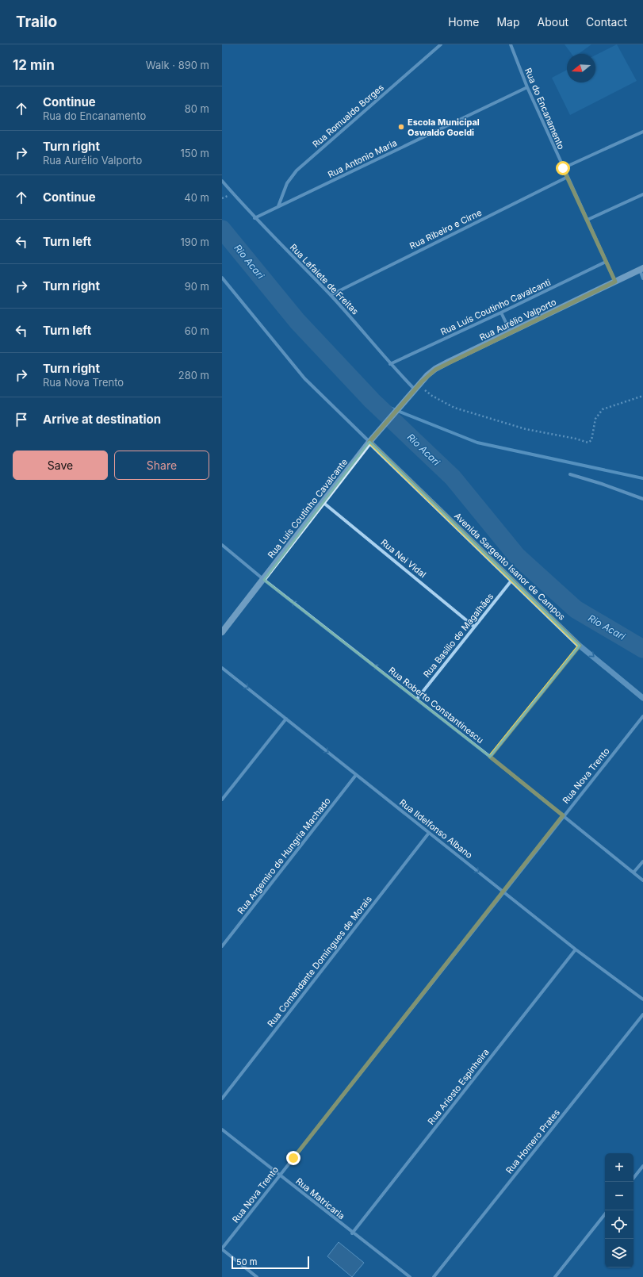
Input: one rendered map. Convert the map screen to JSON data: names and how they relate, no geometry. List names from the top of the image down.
{
  "streets": {
    "main road": ["Rua Aurélio Valporto", "Rua Luís Coutinho Cavalcante"],
    "street": [
      "Rua do Encanamento",
      "Rua Romualdo Borges",
      "Rua Antonio Maria",
      "Rua Ribeiro e Cirne",
      "Rua Lafaiete de Freitas",
      "Rua Luís Coutinho Cavalcanti",
      "Rua Nei Vidal",
      "Avenida Sargento Isanor de Campos",
      "Rua Basilio de Magalhães",
      "Rua Roberto Constantinescu",
      "Rua Nova Trento",
      "Rua Ildelfonso Albano",
      "Rua Argemiro de Hungria Machado",
      "Rua Comandante Domingues de Morais",
      "Rua Ariosto Espinheira",
      "Rua Homero Prates",
      "Rua Matricaria"
    ]
  },
  "crossings": [
    ["Rua do Encanamento", "Rua Antonio Maria"],
    ["Rua do Encanamento", "Rua Ribeiro e Cirne"],
    ["Rua do Encanamento", "Rua Luís Coutinho Cavalcanti"],
    ["Rua do Encanamento", "Rua Aurélio Valporto"],
    ["Rua Romualdo Borges", "Rua Antonio Maria"],
    ["Rua Antonio Maria", "Rua Lafaiete de Freitas"],
    ["Rua Ribeiro e Cirne", "Rua Lafaiete de Freitas"],
    ["Rua Lafaiete de Freitas", "Rua Luís Coutinho Cavalcanti"],
    ["Rua Lafaiete de Freitas", "Rua Aurélio Valporto"],
    ["Rua Aurélio Valporto", "Rua Luís Coutinho Cavalcante"],
    ["Rua Luís Coutinho Cavalcante", "Rua Nei Vidal"],
    ["Rua Luís Coutinho Cavalcante", "Avenida Sargento Isanor de Campos"],
    ["Rua Luís Coutinho Cavalcante", "Rua Roberto Constantinescu"],
    ["Rua Nei Vidal", "Rua Basilio de Magalhães"],
    ["Avenida Sargento Isanor de Campos", "Rua Basilio de Magalhães"],
    ["Rua Basilio de Magalhães", "Rua Roberto Constantinescu"],
    ["Rua Roberto Constantinescu", "Rua Nova Trento"],
    ["Rua Nova Trento", "Rua Ildelfonso Albano"],
    ["Rua Nova Trento", "Rua Matricaria"],
    ["Rua Ildelfonso Albano", "Rua Argemiro de Hungria Machado"],
    ["Rua Ildelfonso Albano", "Rua Comandante Domingues de Morais"],
    ["Rua Ildelfonso Albano", "Rua Ariosto Espinheira"],
    ["Rua Ariosto Espinheira", "Rua Matricaria"]
  ],
  "one_way": ["Rua Roberto Constantinescu", "Rua Ildelfonso Albano"],
  "water": ["Rio Acari"],
  "places": ["Escola Municipal Oswaldo Goeldi"],
  "scale_bar": "50 m",
  "north": "left",
  "page": {
    "header": "Trailo",
    "nav": [
      "Home",
      "Map",
      "About",
      "Contact"
    ],
    "heading": ["12 min", "Walk · 890 m"],
    "list": [
      ["Continue", "Rua do Encanamento", "80 m"],
      ["Turn right", "Rua Aurélio Valporto", "150 m"],
      ["Continue", "40 m"],
      ["Turn left", "190 m"],
      ["Turn right", "90 m"],
      ["Turn left", "60 m"],
      ["Turn right", "Rua Nova Trento", "280 m"],
      "Arrive at destination"
    ],
    "buttons": ["Save", "Share"],
    "map_buttons": ["+", "−"],
    "scale": "50 m"
  }
}
